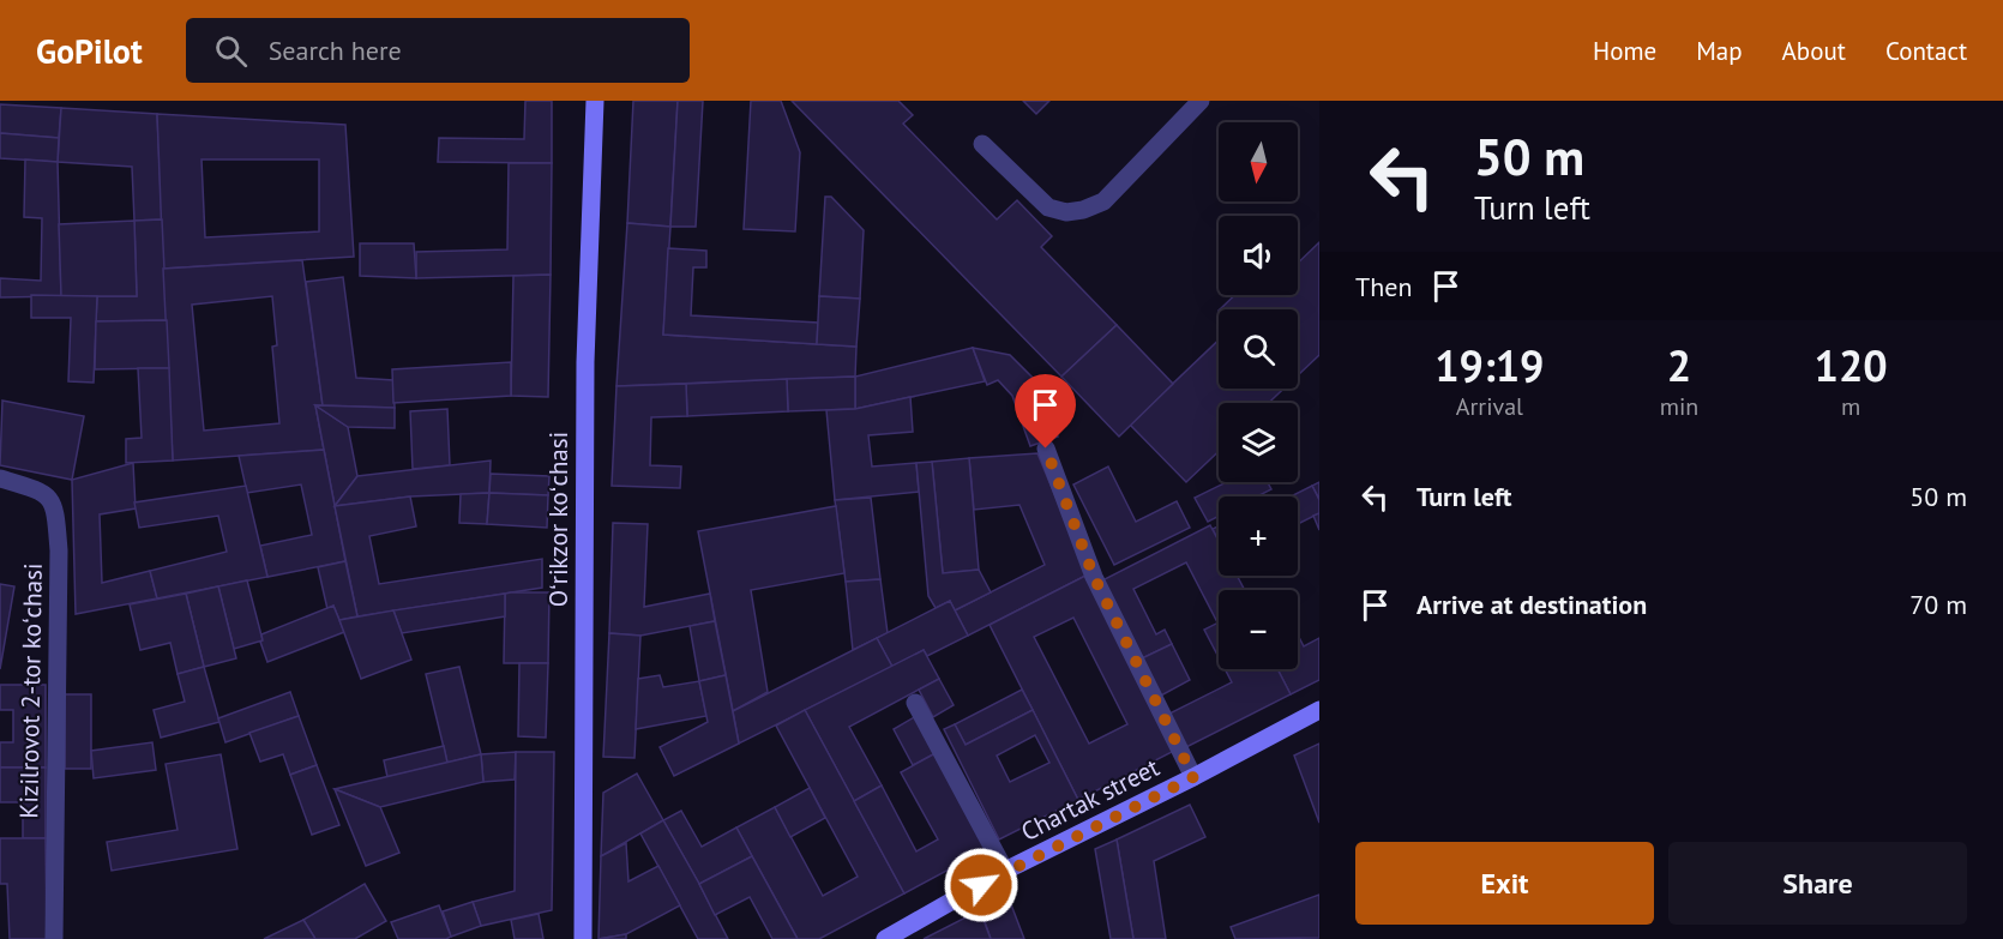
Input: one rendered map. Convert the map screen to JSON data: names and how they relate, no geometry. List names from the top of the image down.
{
  "streets": {
    "main road": ["Oʻrikzor koʻchasi", "Chartak street"],
    "street": ["Kizilrovot 2-tor koʻchasi"]
  },
  "north": "bottom",
  "page": {
    "header": "GoPilot",
    "search": "Search here",
    "nav": [
      "Home",
      "Map",
      "About",
      "Contact"
    ],
    "turn": ["50 m", "Turn left"],
    "map_buttons": ["+", "−"],
    "then": "Then",
    "eta": [
      "19:19",
      "Arrival",
      "2",
      "min",
      "120",
      "m"
    ],
    "list": [
      {
        "name": "Turn left",
        "value": "50 m"
      },
      {
        "name": "Arrive at destination",
        "value": "70 m"
      }
    ],
    "buttons": ["Exit", "Share"]
  }
}
